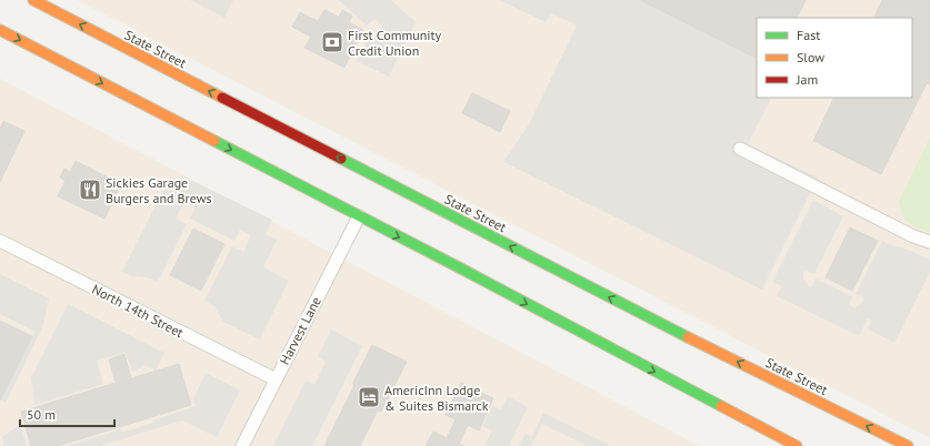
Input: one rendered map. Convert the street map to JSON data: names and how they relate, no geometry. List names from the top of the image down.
{
  "streets": {
    "highway": ["State Street"],
    "street": ["North 14th Street", "Harvest Lane"]
  },
  "crossings": [
    ["North 14th Street", "Harvest Lane"]
  ],
  "places": {
    "bank": ["First Community Credit Union"],
    "restaurant": ["Sickies Garage Burgers and Brews"],
    "hotel": ["AmericInn Lodge & Suites Bismarck"]
  },
  "legend": ["Fast", "Slow", "Jam"],
  "scale_bar": "50 m"
}
